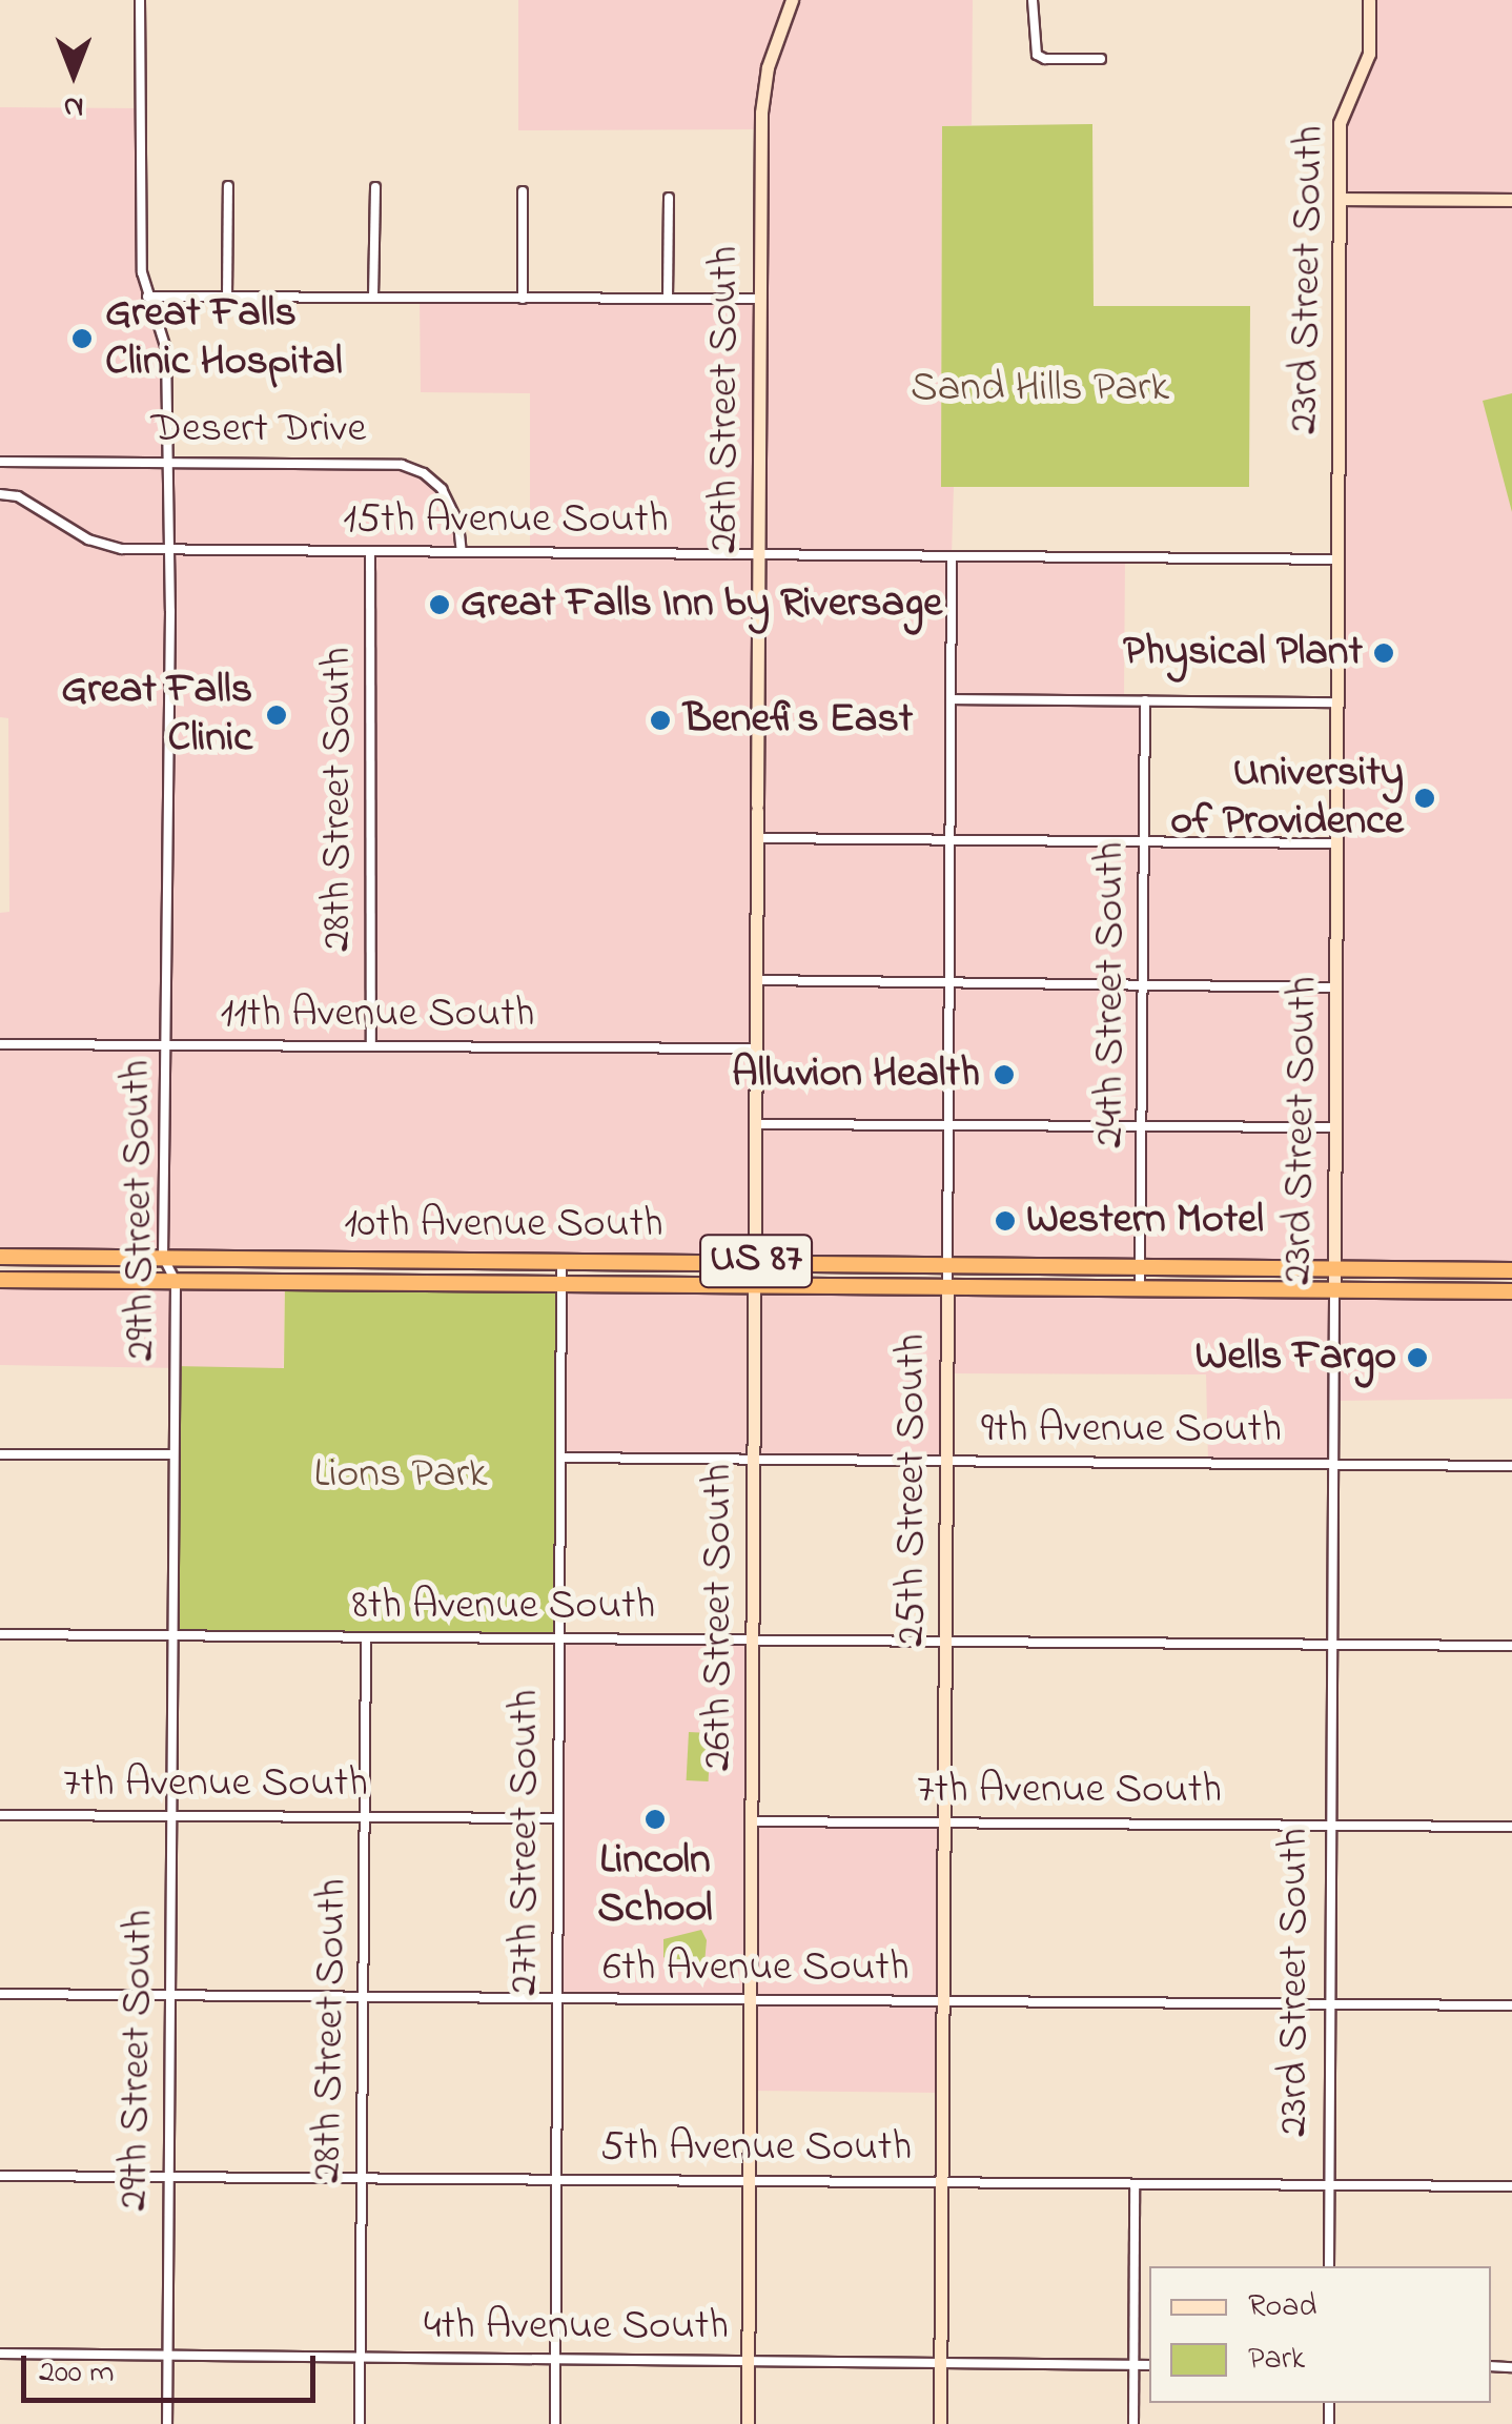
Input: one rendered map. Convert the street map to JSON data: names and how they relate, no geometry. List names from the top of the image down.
{
  "streets": {
    "highway": ["10th Avenue South", "US 87"],
    "street": [
      "23rd Street South",
      "26th Street South",
      "Desert Drive",
      "15th Avenue South",
      "28th Street South",
      "24th Street South",
      "11th Avenue South",
      "29th Street South",
      "9th Avenue South",
      "25th Street South",
      "8th Avenue South",
      "7th Avenue South",
      "27th Street South",
      "6th Avenue South",
      "5th Avenue South",
      "4th Avenue South"
    ]
  },
  "crossings": [
    ["23rd Street South", "15th Avenue South"],
    ["23rd Street South", "10th Avenue South"],
    ["23rd Street South", "9th Avenue South"],
    ["23rd Street South", "8th Avenue South"],
    ["23rd Street South", "7th Avenue South"],
    ["23rd Street South", "6th Avenue South"],
    ["23rd Street South", "5th Avenue South"],
    ["26th Street South", "15th Avenue South"],
    ["26th Street South", "11th Avenue South"],
    ["26th Street South", "10th Avenue South"],
    ["26th Street South", "9th Avenue South"],
    ["26th Street South", "8th Avenue South"],
    ["26th Street South", "7th Avenue South"],
    ["26th Street South", "6th Avenue South"],
    ["26th Street South", "5th Avenue South"],
    ["26th Street South", "4th Avenue South"],
    ["Desert Drive", "15th Avenue South"],
    ["Desert Drive", "29th Street South"],
    ["15th Avenue South", "28th Street South"],
    ["15th Avenue South", "29th Street South"],
    ["15th Avenue South", "25th Street South"],
    ["28th Street South", "11th Avenue South"],
    ["28th Street South", "8th Avenue South"],
    ["28th Street South", "7th Avenue South"],
    ["28th Street South", "6th Avenue South"],
    ["28th Street South", "5th Avenue South"],
    ["28th Street South", "4th Avenue South"],
    ["24th Street South", "10th Avenue South"],
    ["11th Avenue South", "29th Street South"],
    ["29th Street South", "10th Avenue South"],
    ["29th Street South", "8th Avenue South"],
    ["29th Street South", "7th Avenue South"],
    ["29th Street South", "6th Avenue South"],
    ["29th Street South", "5th Avenue South"],
    ["29th Street South", "4th Avenue South"],
    ["10th Avenue South", "25th Street South"],
    ["10th Avenue South", "27th Street South"],
    ["9th Avenue South", "25th Street South"],
    ["9th Avenue South", "27th Street South"],
    ["25th Street South", "8th Avenue South"],
    ["25th Street South", "7th Avenue South"],
    ["25th Street South", "6th Avenue South"],
    ["25th Street South", "5th Avenue South"],
    ["25th Street South", "4th Avenue South"],
    ["8th Avenue South", "27th Street South"],
    ["7th Avenue South", "27th Street South"],
    ["27th Street South", "6th Avenue South"],
    ["27th Street South", "5th Avenue South"],
    ["27th Street South", "4th Avenue South"]
  ],
  "parks": ["Sand Hills Park", "Lions Park"],
  "places": [
    "Great Falls Clinic Hospital",
    "Great Falls Inn by Riversage",
    "Physical Plant",
    "Great Falls Clinic",
    "Benefis East",
    "University of Providence",
    "Alluvion Health",
    "Western Motel",
    "Wells Fargo",
    "Lincoln School"
  ],
  "legend": ["Road", "Park"],
  "scale_bar": "200 m",
  "north": "bottom"
}
